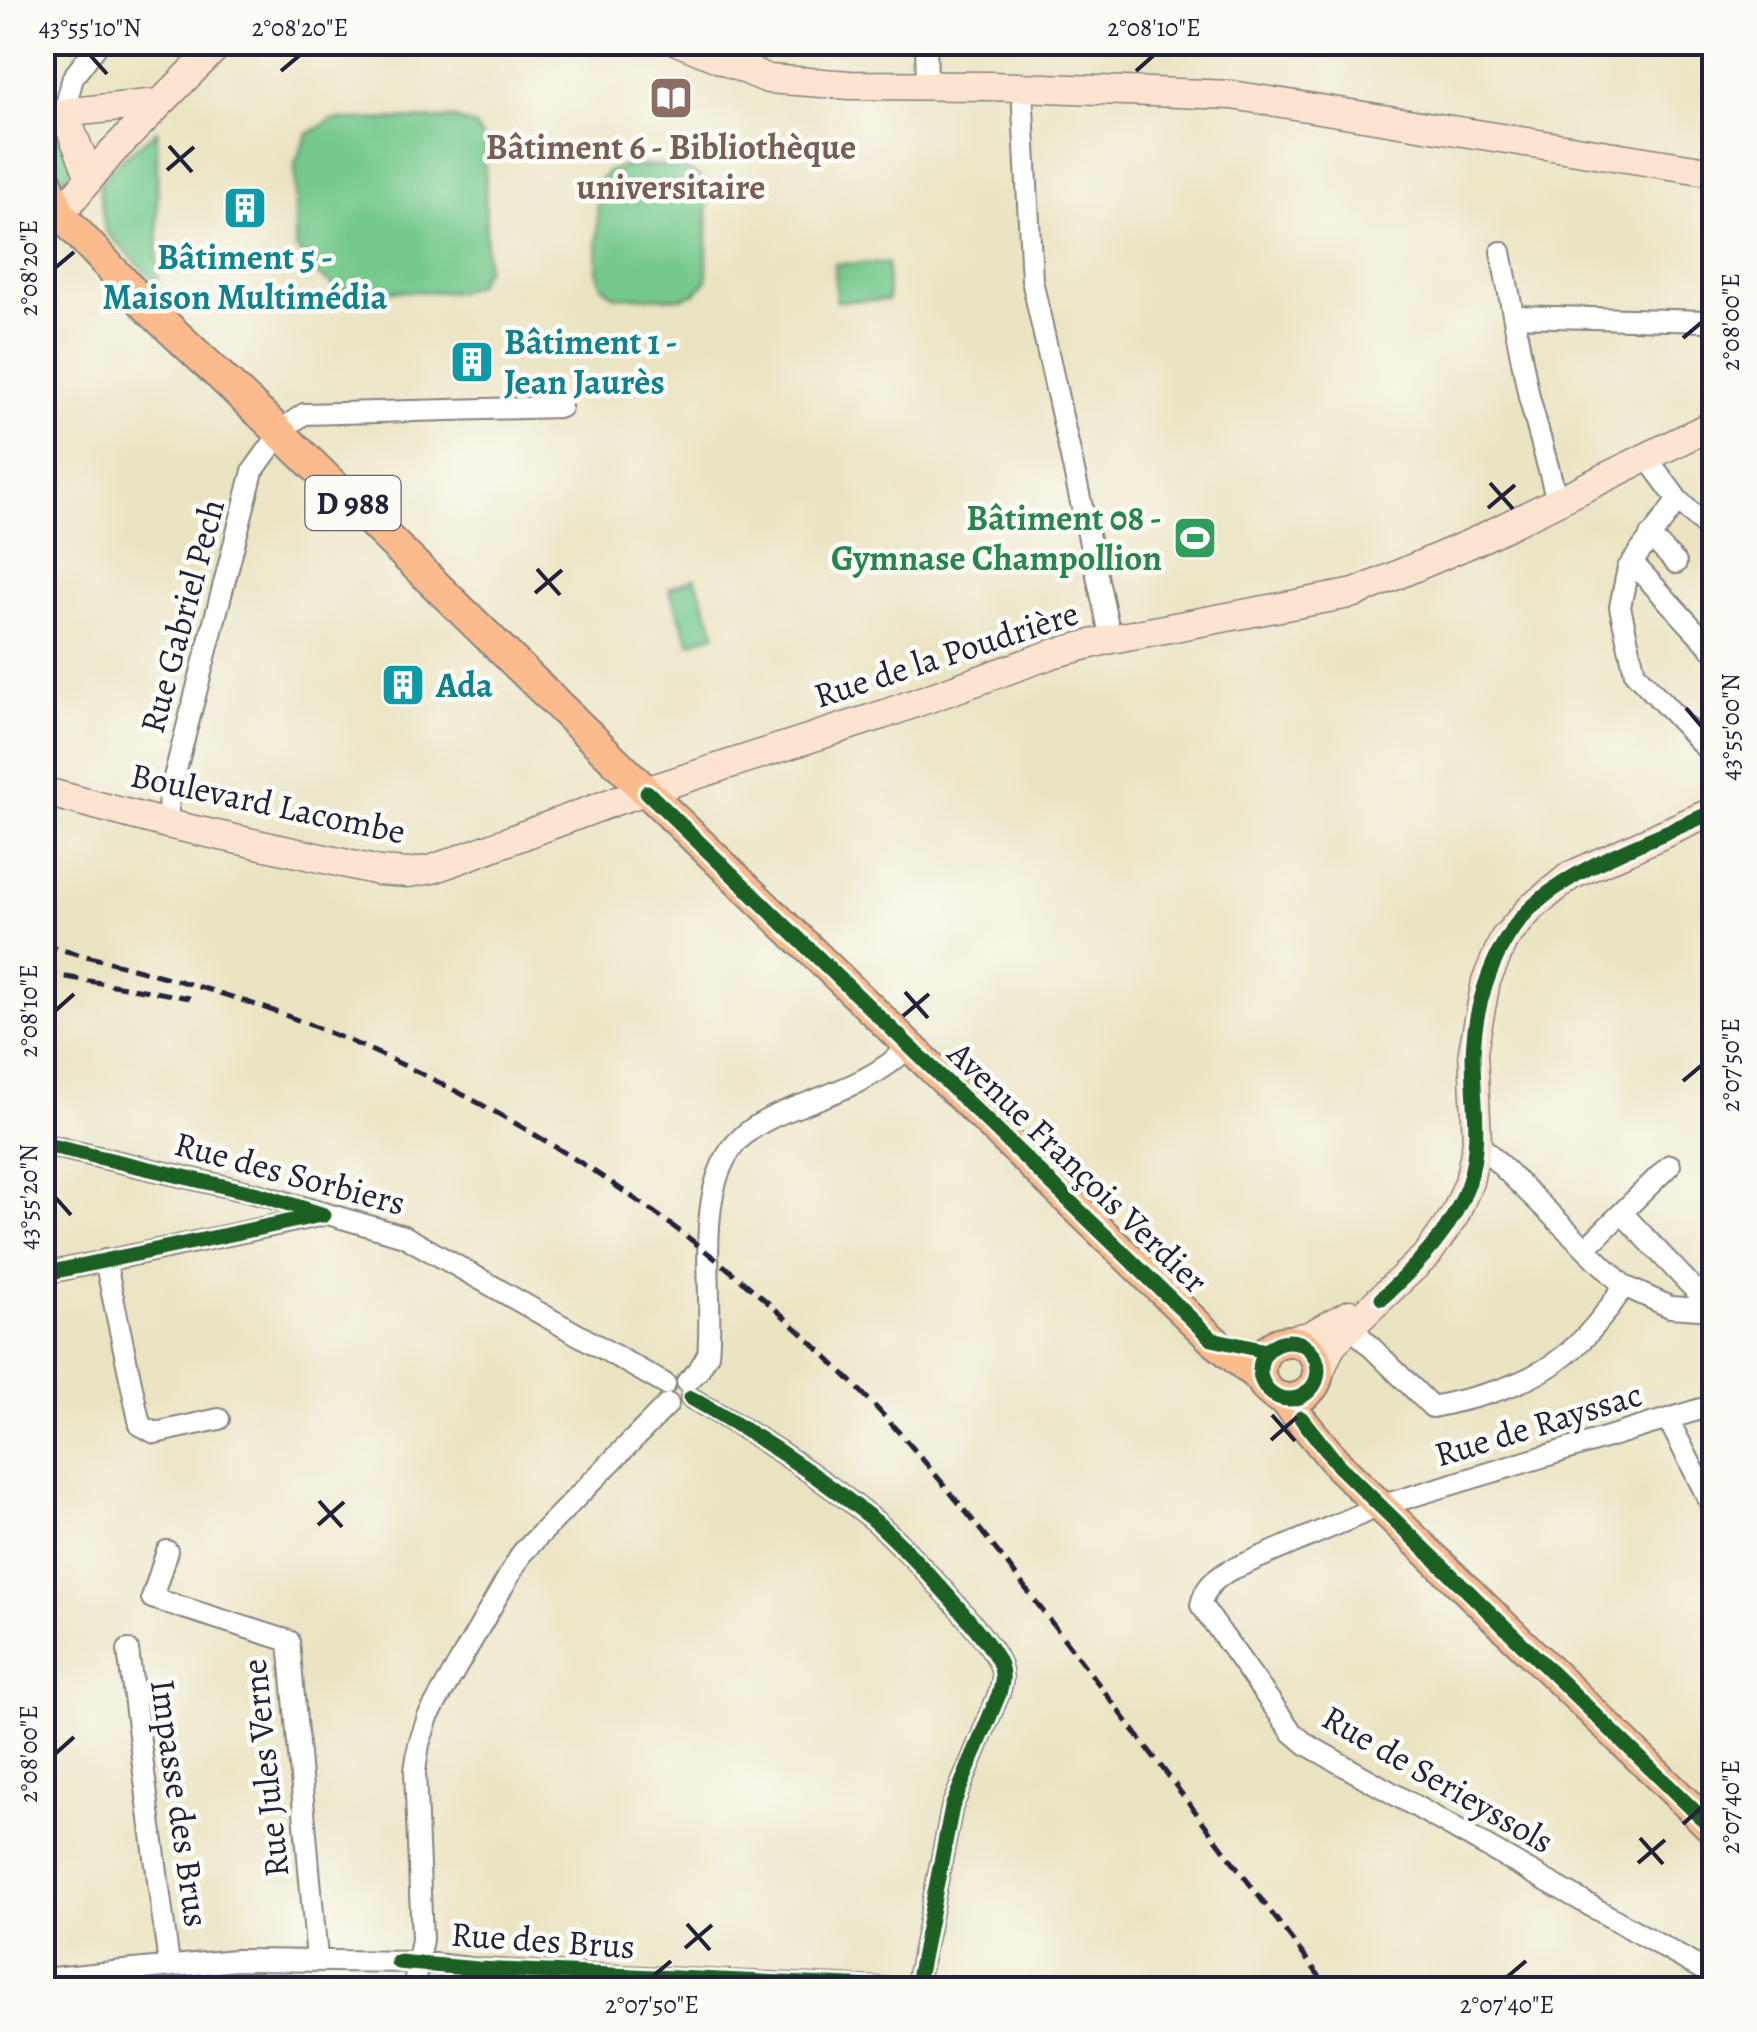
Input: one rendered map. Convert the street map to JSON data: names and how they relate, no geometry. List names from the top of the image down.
{
  "streets": {
    "main road": [
      "D 988",
      "Rue de la Poudrière",
      "Boulevard Lacombe",
      "Avenue François Verdier"
    ],
    "street": [
      "Rue Gabriel Pech",
      "Rue des Sorbiers",
      "Rue de Rayssac",
      "Rue Jules Verne",
      "Rue de Serieyssols",
      "Impasse des Brus",
      "Rue des Brus"
    ]
  },
  "crossings": [
    ["Rue Gabriel Pech", "Boulevard Lacombe"],
    ["Rue Gabriel Pech", "Avenue François Verdier"],
    ["Rue de la Poudrière", "Boulevard Lacombe"],
    ["Rue de la Poudrière", "Avenue François Verdier"],
    ["Boulevard Lacombe", "Avenue François Verdier"],
    ["Rue de Rayssac", "Rue de Serieyssols"],
    ["Rue Jules Verne", "Rue des Brus"],
    ["Impasse des Brus", "Rue des Brus"]
  ],
  "places": {
    "library": ["Bâtiment 6 - Bibliothèque universitaire"],
    "building": ["Bâtiment 5 - Maison Multimédia", "Bâtiment 1 - Jean Jaurès", "Ada"],
    "sports": ["Bâtiment 08 - Gymnase Champollion"]
  },
  "coordinates": [
    "43°55'10\"N",
    "2°08'20\"E",
    "2°08'10\"E",
    "2°08'00\"E",
    "43°55'00\"N",
    "2°07'50\"E",
    "43°55'20\"N",
    "2°07'40\"E"
  ]
}
